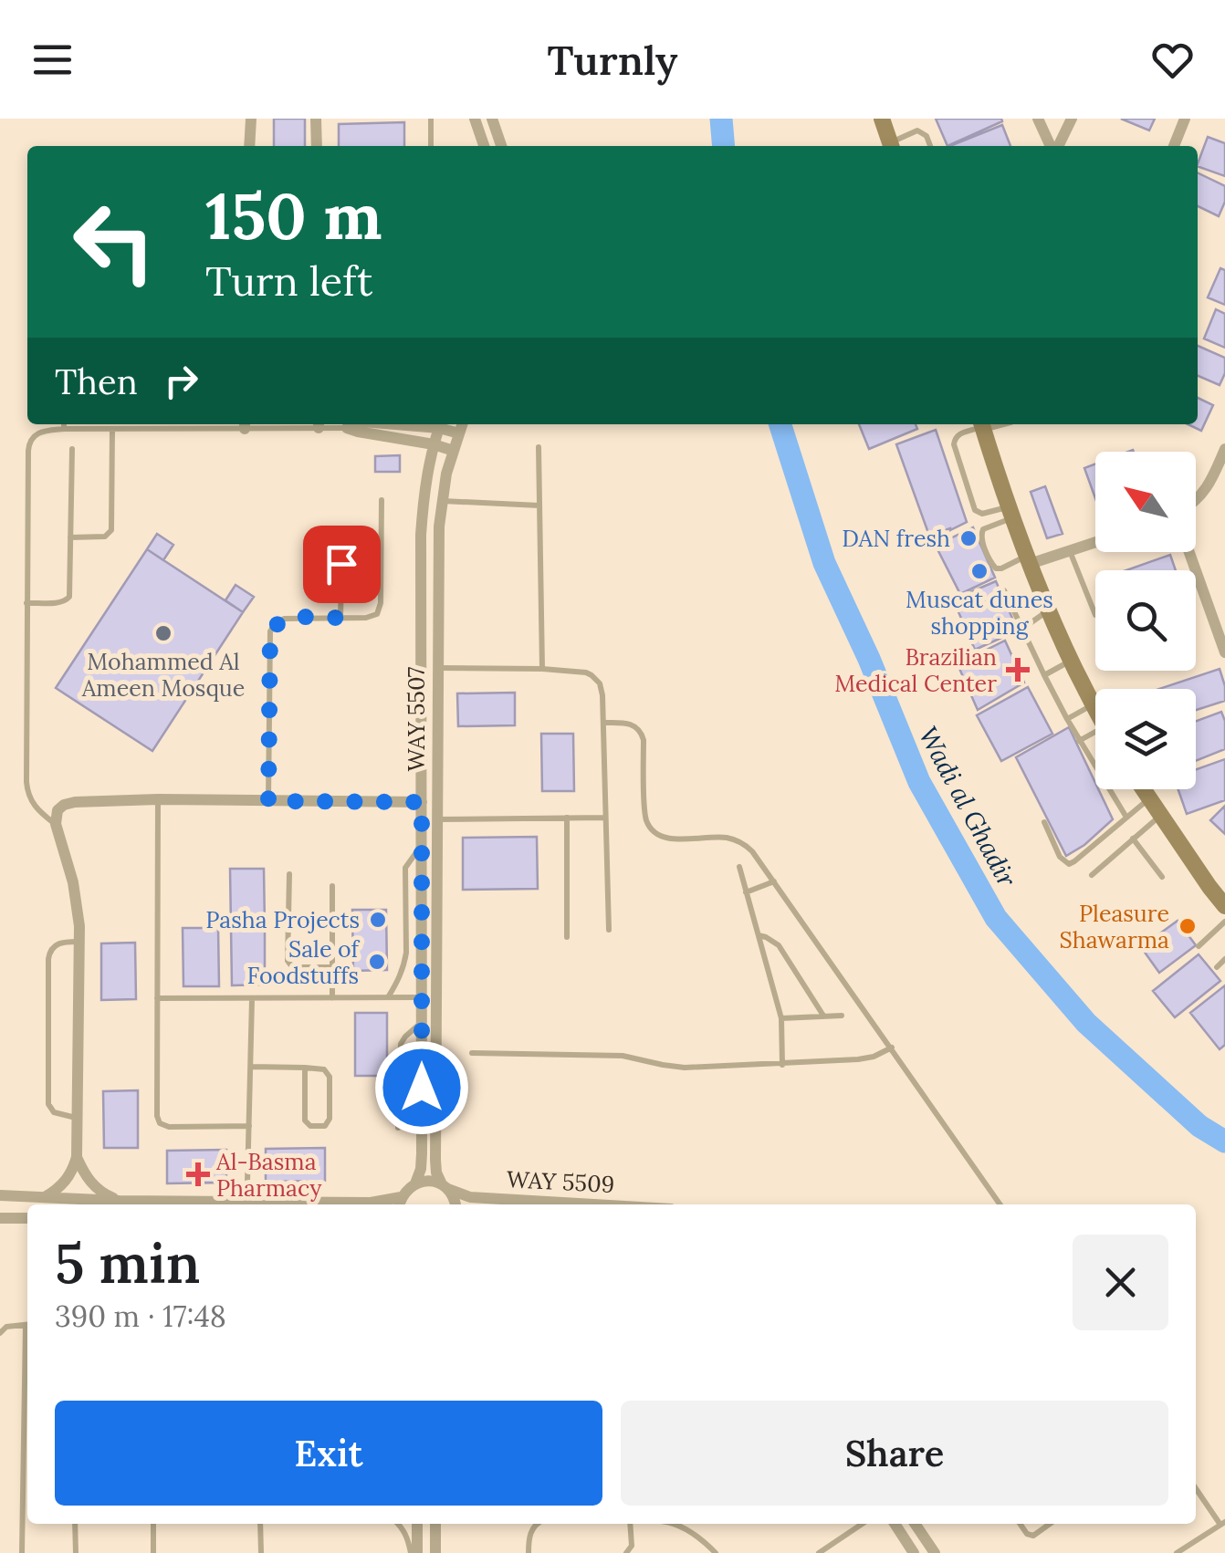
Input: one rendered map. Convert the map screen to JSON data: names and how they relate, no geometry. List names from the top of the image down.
{
  "streets": {
    "street": ["WAY 5507", "WAY 5509"]
  },
  "crossings": [
    ["WAY 5507", "WAY 5509"]
  ],
  "water": ["Wadi al Ghadir"],
  "places": {
    "other": [
      "DAN fresh",
      "Muscat dunes shopping",
      "Mohammed Al Ameen Mosque",
      "Pasha Projects",
      "Pleasure Shawarma",
      "Sale of Foodstuffs"
    ],
    "health": ["Brazilian Medical Center", "Al-Basma Pharmacy"]
  },
  "north": "top left",
  "page": {
    "header": "Turnly",
    "turn": ["150 m", "Turn left"],
    "then": "Then",
    "heading": ["5 min", "390 m · 17:48"],
    "buttons": ["Exit", "Share"]
  }
}
